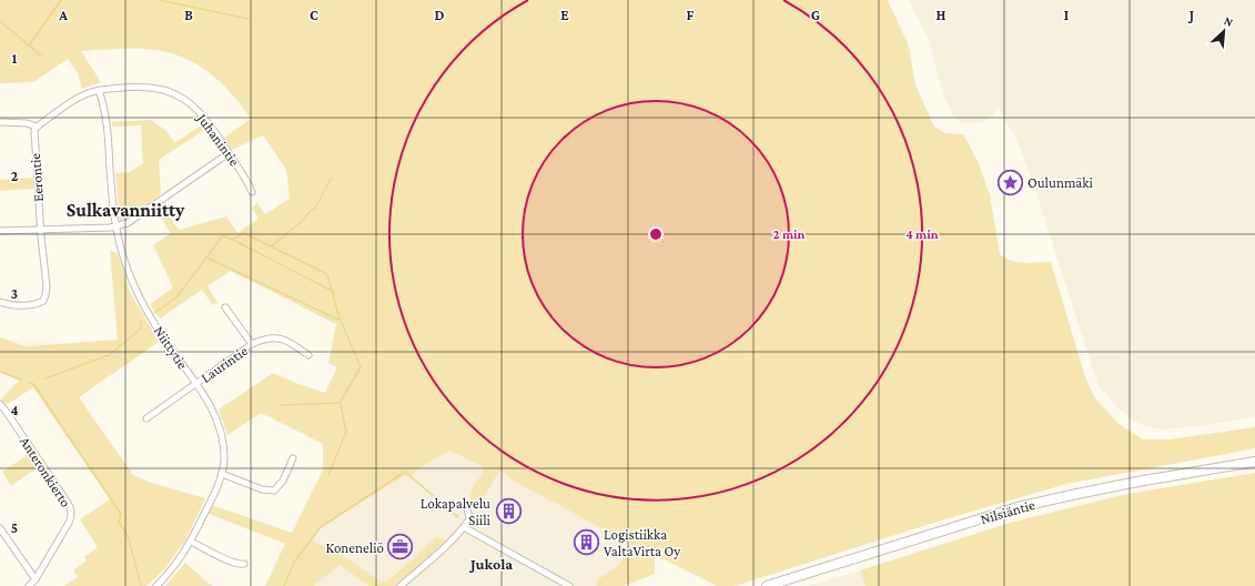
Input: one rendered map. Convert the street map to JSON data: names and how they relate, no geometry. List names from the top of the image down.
{
  "streets": {
    "main road": ["Nilsiäntie"],
    "street": [
      "Juhanintie",
      "Eerontie",
      "Niittytie",
      "Laurintie",
      "Anteronkierto"
    ]
  },
  "crossings": [
    ["Juhanintie", "Niittytie"],
    ["Niittytie", "Laurintie"]
  ],
  "districts": ["Sulkavanniitty", "Jukola"],
  "places": {
    "place": ["Oulunmäki"],
    "building": ["Lokapalvelu Siili", "Logistiikka ValtaVirta Oy"],
    "office": ["Koneneliö"]
  },
  "north": "top right",
  "grid": {
    "columns": [
      "A",
      "B",
      "C",
      "D",
      "E",
      "F",
      "G",
      "H",
      "I",
      "J"
    ],
    "rows": [
      "1",
      "2",
      "3",
      "4",
      "5"
    ]
  },
  "rings": ["2 min", "4 min"]
}
